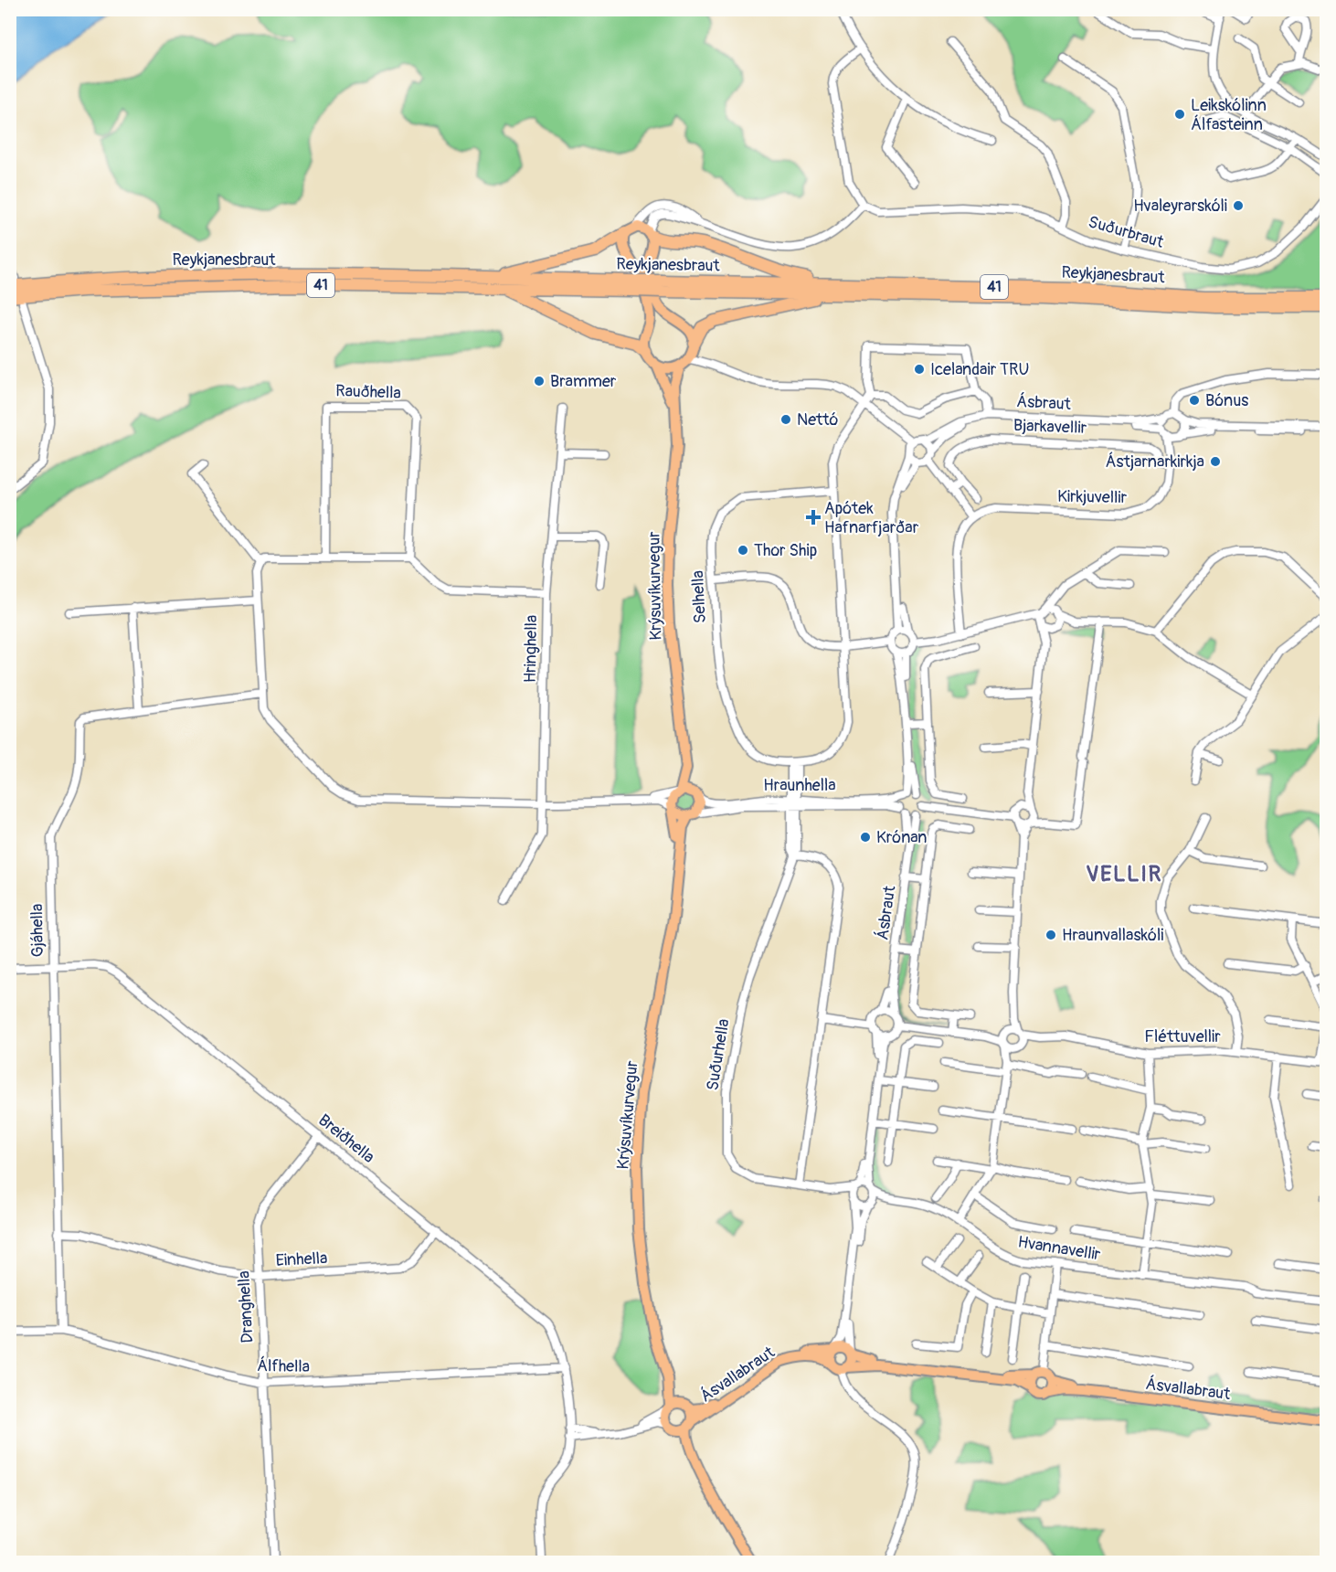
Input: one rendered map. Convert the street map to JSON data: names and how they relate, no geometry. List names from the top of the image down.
{
  "streets": {
    "highway": ["Reykjanesbraut", "41"],
    "main road": ["Krýsuvíkurvegur", "Ásvallabraut"],
    "street": [
      "Suðurbraut",
      "Rauðhella",
      "Ásbraut",
      "Bjarkavellir",
      "Kirkjuvellir",
      "Selhella",
      "Hringhella",
      "Hraunhella",
      "Gjáhella",
      "Fléttuvellir",
      "Suðurhella",
      "Breiðhella",
      "Hvannavellir",
      "Einhella",
      "Dranghella",
      "Álfhella"
    ]
  },
  "crossings": [
    ["Rauðhella", "Hringhella"],
    ["Ásbraut", "Kirkjuvellir"],
    ["Ásbraut", "Hraunhella"],
    ["Ásbraut", "Fléttuvellir"],
    ["Bjarkavellir", "Kirkjuvellir"],
    ["Krýsuvíkurvegur", "Hraunhella"],
    ["Krýsuvíkurvegur", "Ásvallabraut"],
    ["Hraunhella", "Suðurhella"],
    ["Gjáhella", "Breiðhella"],
    ["Gjáhella", "Einhella"],
    ["Gjáhella", "Álfhella"],
    ["Suðurhella", "Hvannavellir"],
    ["Breiðhella", "Einhella"],
    ["Breiðhella", "Dranghella"],
    ["Breiðhella", "Álfhella"],
    ["Einhella", "Dranghella"],
    ["Dranghella", "Álfhella"]
  ],
  "districts": ["VELLIR"],
  "places": {
    "other": [
      "Leikskólinn Álfasteinn",
      "Hvaleyrarskóli",
      "Icelandair TRU",
      "Brammer",
      "Bónus",
      "Nettó",
      "Ástjarnarkirkja",
      "Thor Ship",
      "Krónan",
      "Hraunvallaskóli"
    ],
    "health": ["Apótek Hafnarfjarðar"]
  }
}
